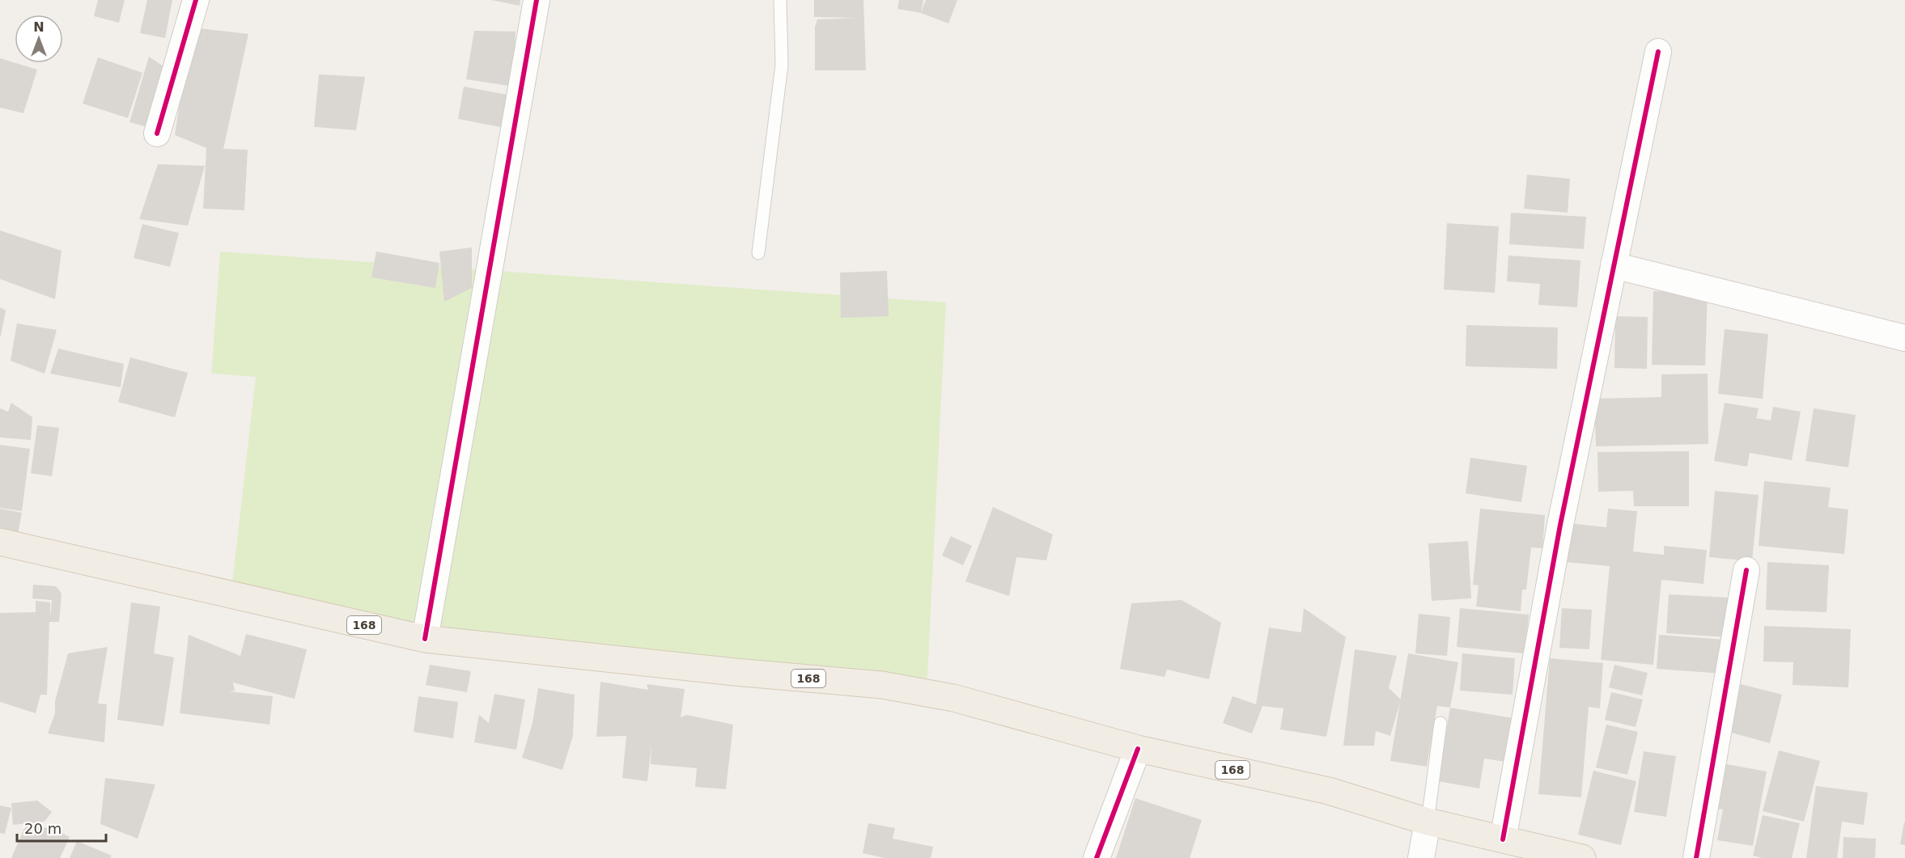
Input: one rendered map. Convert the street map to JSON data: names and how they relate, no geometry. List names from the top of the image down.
{
  "streets": {
    "main road": ["168"]
  },
  "scale_bar": "20 m",
  "north": "top"
}
